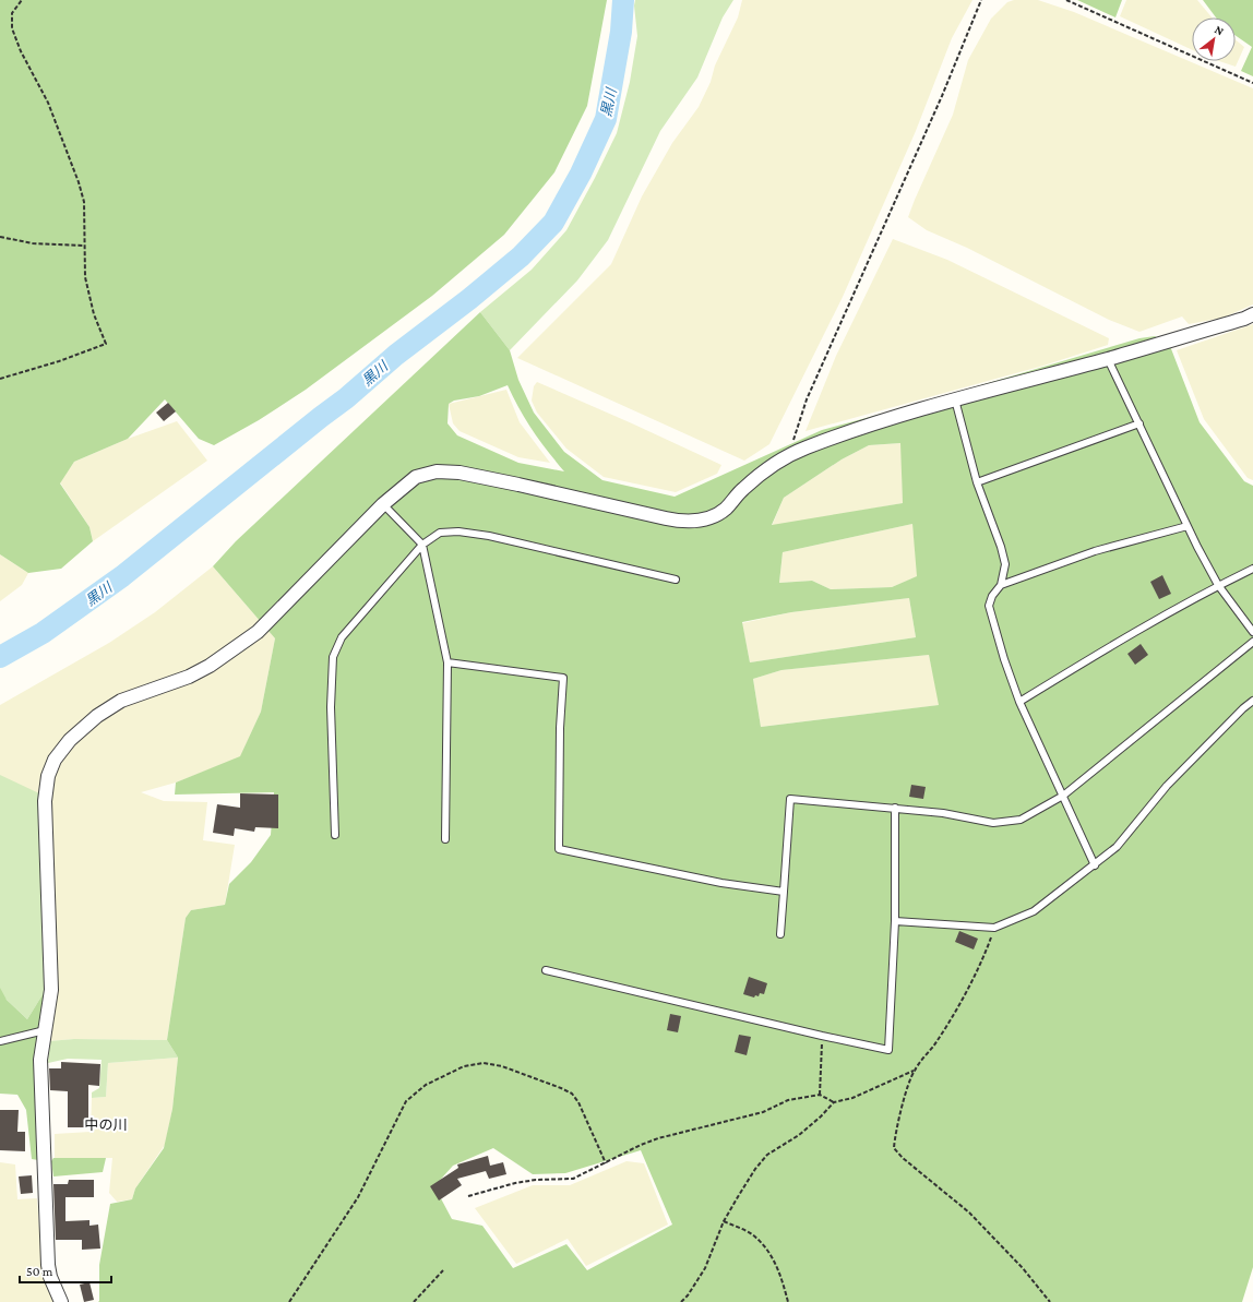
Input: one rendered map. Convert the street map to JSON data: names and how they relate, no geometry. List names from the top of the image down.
{
  "districts": ["中の川"],
  "water": ["黒川"],
  "scale_bar": "50 m",
  "north": "top right"
}
